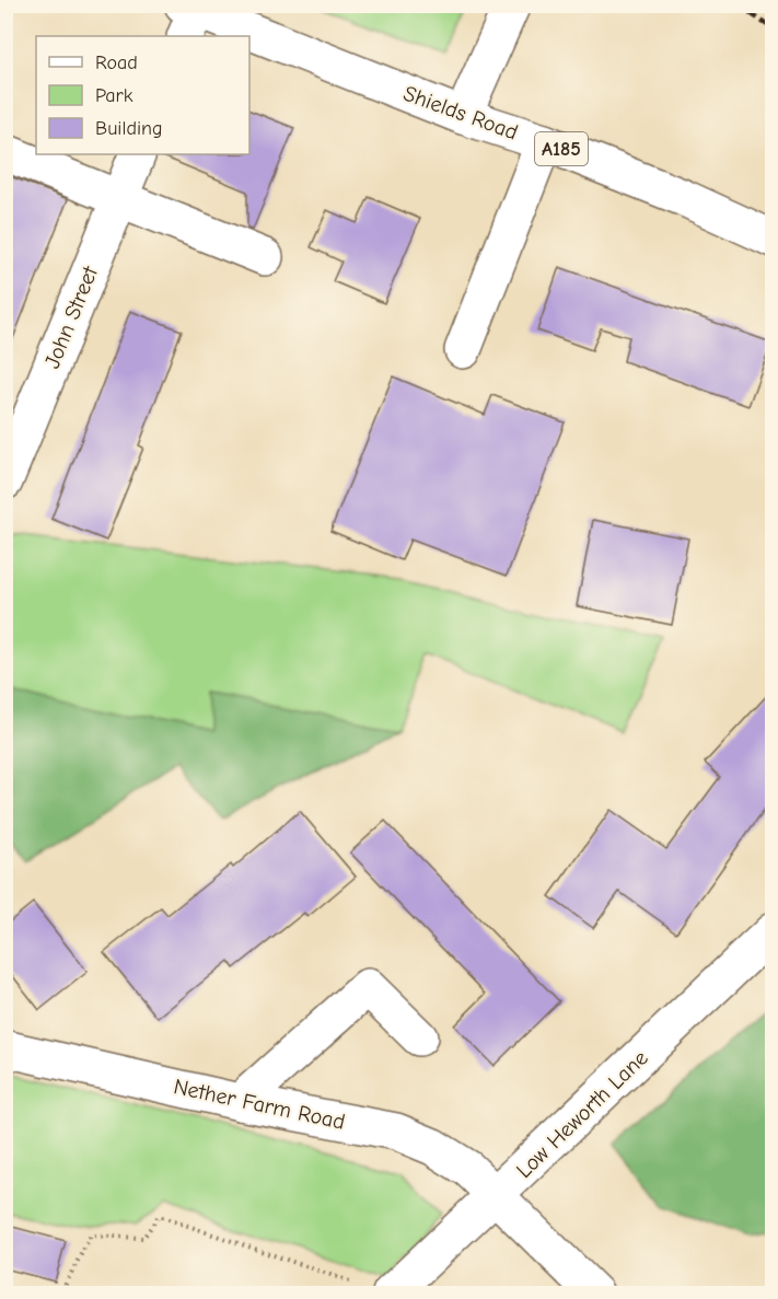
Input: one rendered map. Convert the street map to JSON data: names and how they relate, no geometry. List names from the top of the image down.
{
  "streets": {
    "street": [
      "Shields Road",
      "A185",
      "John Street",
      "Nether Farm Road",
      "Low Heworth Lane"
    ]
  },
  "crossings": [
    ["Nether Farm Road", "Low Heworth Lane"]
  ],
  "legend": ["Road", "Park", "Building"]
}
